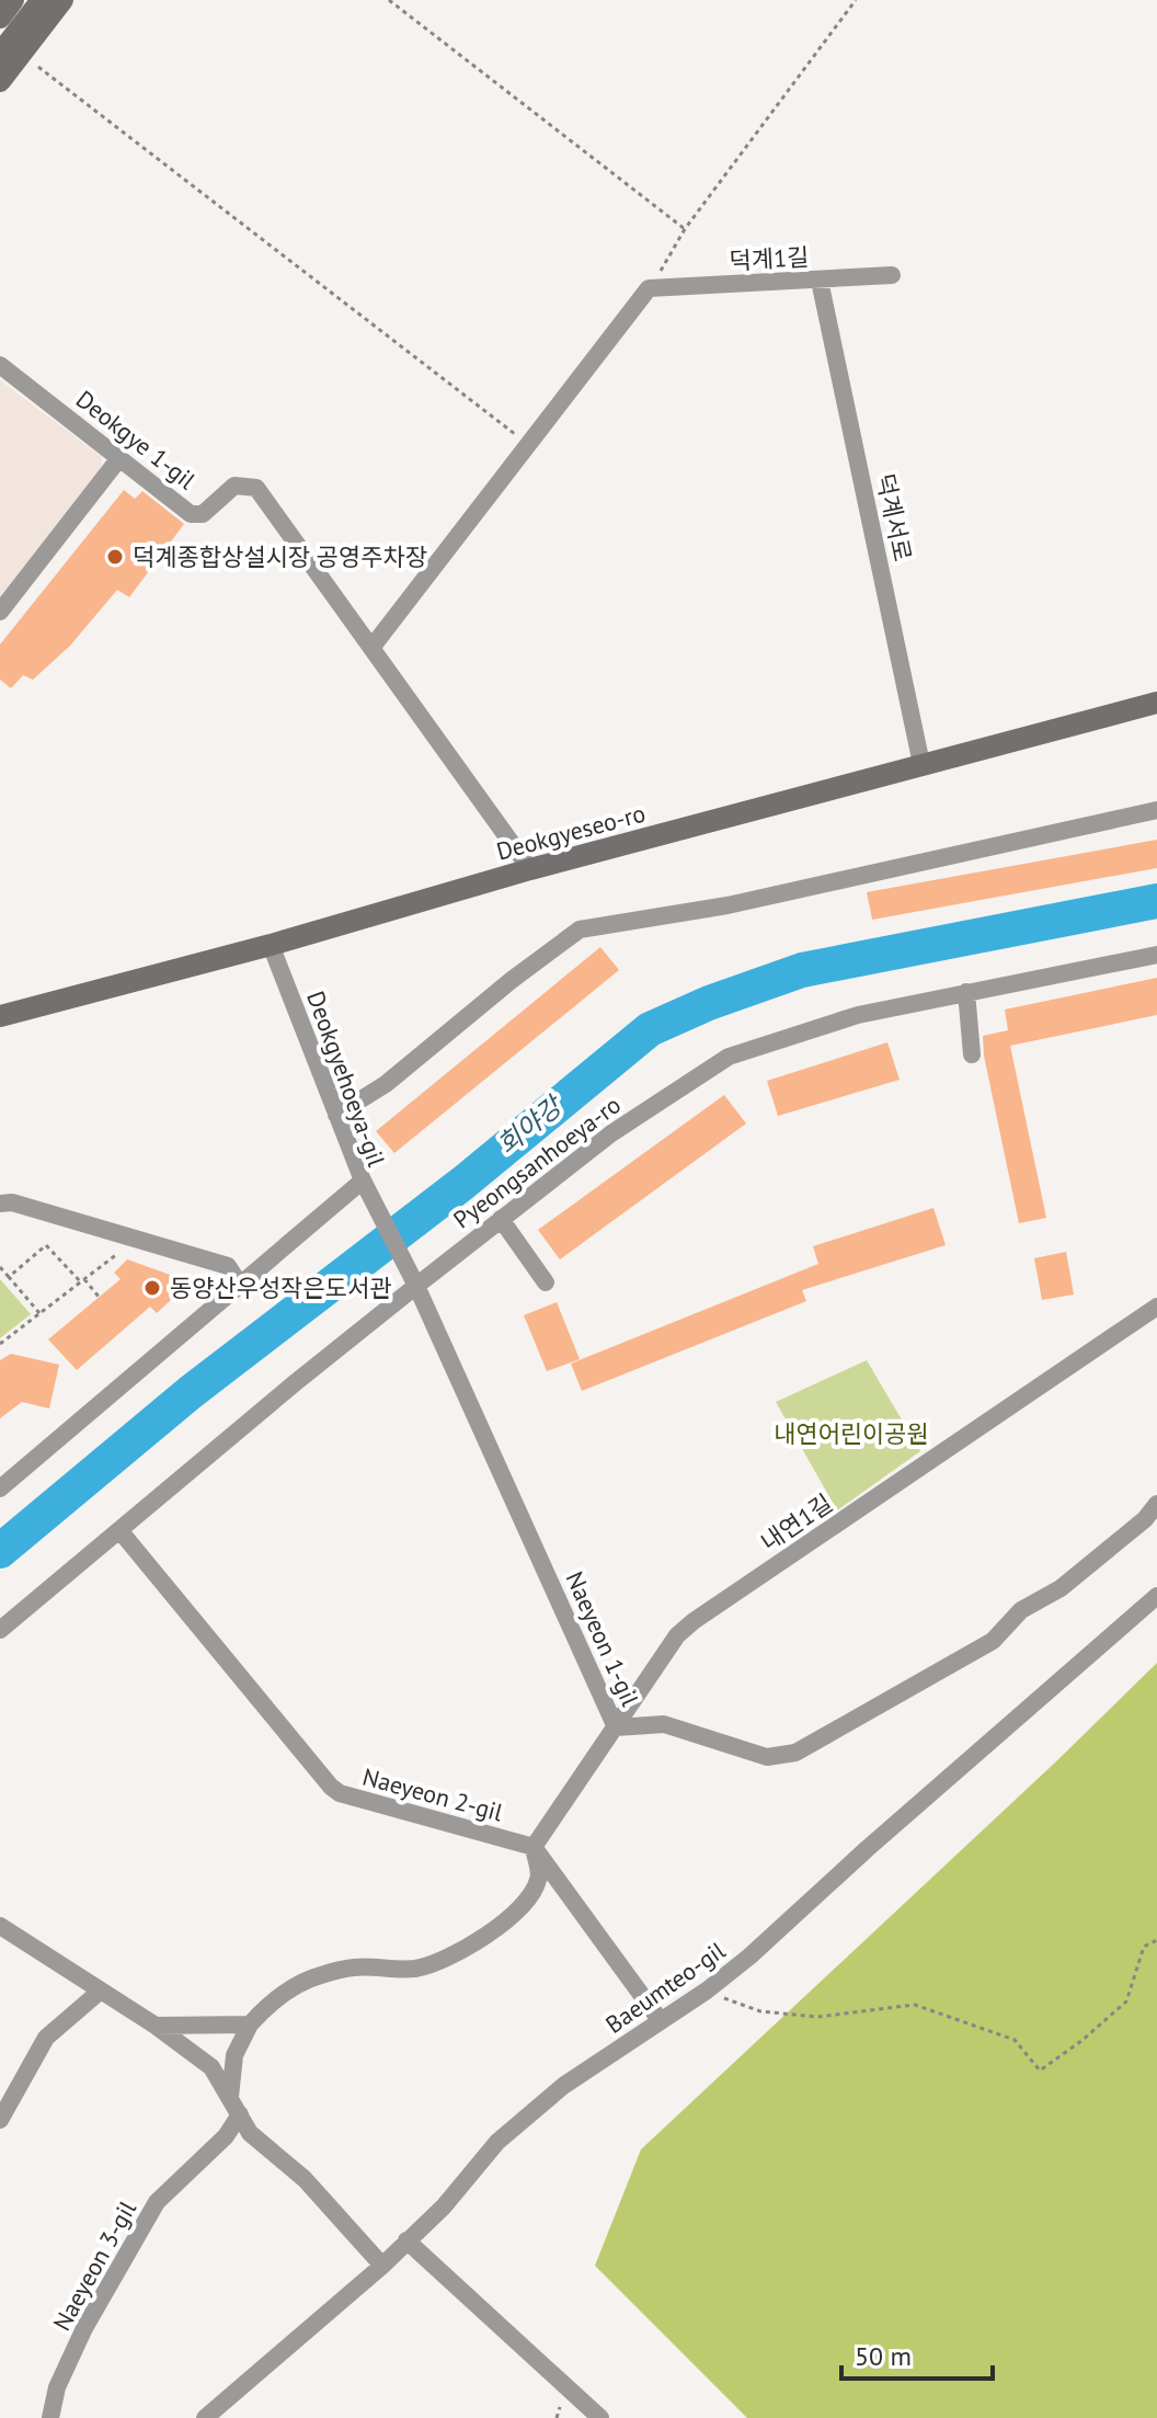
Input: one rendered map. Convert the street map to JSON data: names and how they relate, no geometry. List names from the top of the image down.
{
  "streets": {
    "street": [
      "덕계1길",
      "Deokgye 1-gil",
      "덕계서로",
      "Deokgyeseo-ro",
      "Deokgyehoeya-gil",
      "Pyeongsanhoeya-ro",
      "내연1길",
      "Naeyeon 1-gil",
      "Naeyeon 2-gil",
      "Baeumteo-gil",
      "Naeyeon 3-gil"
    ]
  },
  "crossings": [
    ["덕계1길", "덕계서로"],
    ["Deokgye 1-gil", "Deokgyeseo-ro"],
    ["덕계서로", "Deokgyeseo-ro"],
    ["Deokgyeseo-ro", "Deokgyehoeya-gil"],
    ["Deokgyehoeya-gil", "Naeyeon 1-gil"],
    ["Pyeongsanhoeya-ro", "Naeyeon 1-gil"],
    ["Pyeongsanhoeya-ro", "Naeyeon 2-gil"],
    ["내연1길", "Naeyeon 1-gil"],
    ["내연1길", "Naeyeon 2-gil"]
  ],
  "water": ["회야강"],
  "parks": ["내연어린이공원"],
  "places": ["덕계종합상설시장 공영주차장", "동양산우성작은도서관"],
  "scale_bar": "50 m"
}
